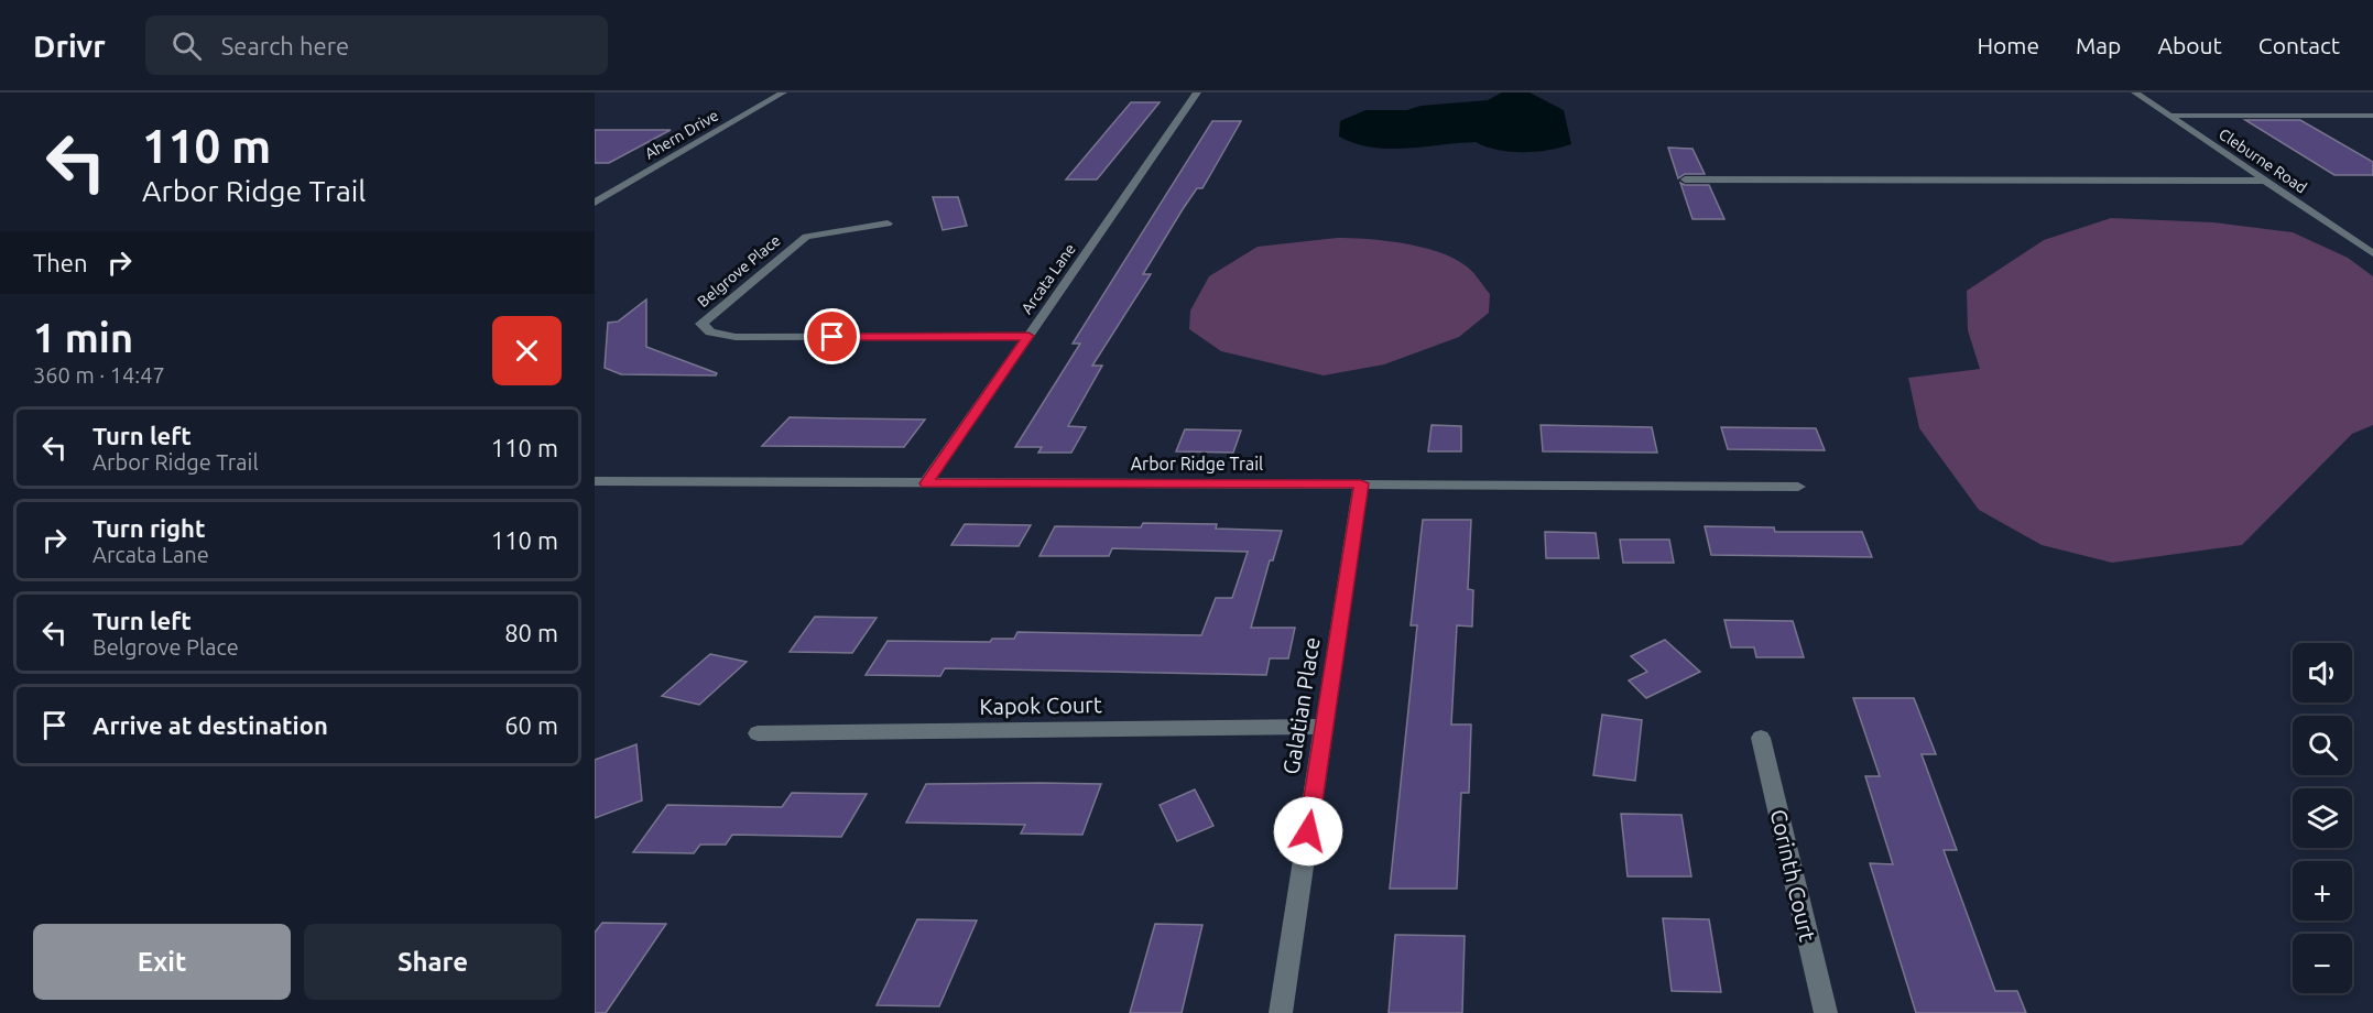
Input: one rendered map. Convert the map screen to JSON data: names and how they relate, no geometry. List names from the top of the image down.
{
  "streets": {
    "street": [
      "Ahern Drive",
      "Cleburne Road",
      "Belgrove Place",
      "Arcata Lane",
      "Arbor Ridge Trail",
      "Kapok Court",
      "Galatian Place",
      "Corinth Court"
    ]
  },
  "crossings": [
    ["Belgrove Place", "Arcata Lane"],
    ["Arcata Lane", "Arbor Ridge Trail"],
    ["Arbor Ridge Trail", "Galatian Place"],
    ["Kapok Court", "Galatian Place"]
  ],
  "page": {
    "header": "Drivr",
    "search": "Search here",
    "nav": [
      "Home",
      "Map",
      "About",
      "Contact"
    ],
    "turn": ["110 m", "Arbor Ridge Trail"],
    "then": "Then",
    "heading": ["1 min", "360 m · 14:47"],
    "list": [
      {
        "name": "Turn left",
        "note": "Arbor Ridge Trail",
        "value": "110 m"
      },
      {
        "name": "Turn right",
        "note": "Arcata Lane",
        "value": "110 m"
      },
      {
        "name": "Turn left",
        "note": "Belgrove Place",
        "value": "80 m"
      },
      {
        "name": "Arrive at destination",
        "value": "60 m"
      }
    ],
    "map_buttons": ["+", "−"],
    "buttons": ["Exit", "Share"]
  }
}
